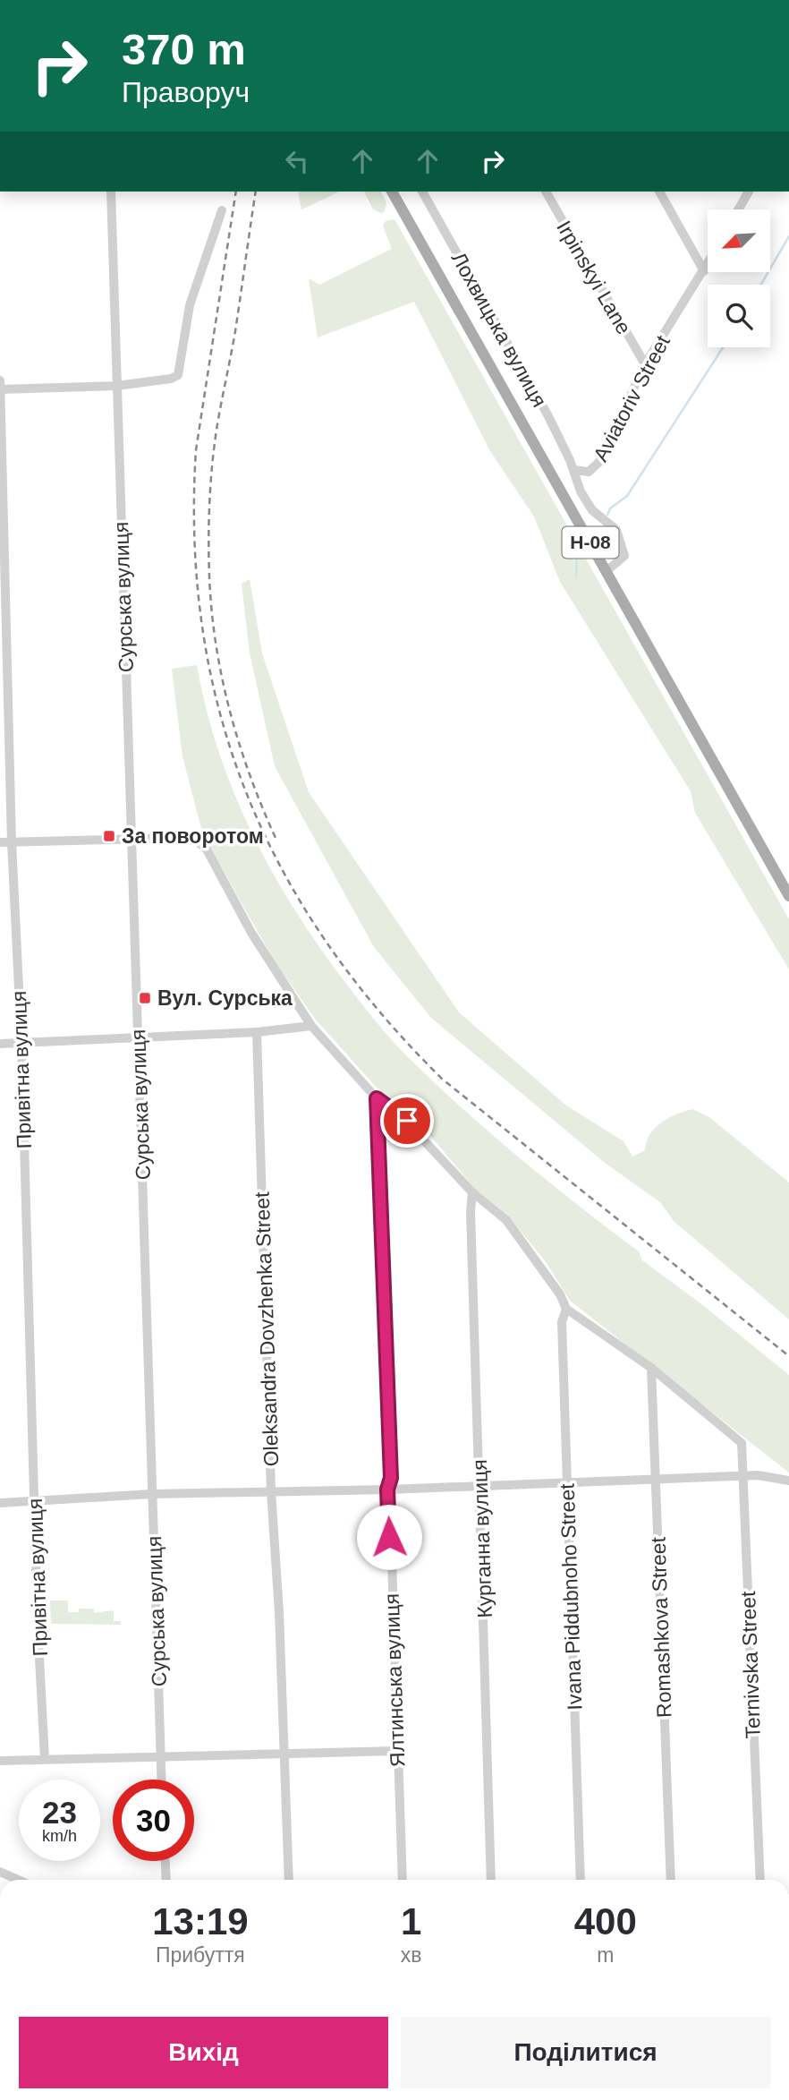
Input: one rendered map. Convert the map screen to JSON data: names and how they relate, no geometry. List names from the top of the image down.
{
  "streets": {
    "main road": ["Н-08"],
    "street": [
      "Irpinskyi Lane",
      "Лохвицька вулиця",
      "Aviatoriv Street",
      "Сурська вулиця",
      "Привітна вулиця",
      "Oleksandra Dovzhenka Street",
      "Курганна вулиця",
      "Ivana Piddubnoho Street",
      "Romashkova Street",
      "Ternivska Street",
      "Ялтинська вулиця"
    ]
  },
  "crossings": [
    ["Irpinskyi Lane", "Aviatoriv Street"],
    ["Лохвицька вулиця", "Aviatoriv Street"],
    ["Лохвицька вулиця", "Н-08"],
    ["Romashkova Street", "Ternivska Street"]
  ],
  "places": {
    "transit": ["За поворотом", "Вул. Сурська"]
  },
  "north": "bottom left",
  "page": {
    "turn": ["370 m", "Праворуч"],
    "speed": "23 km/h",
    "limit": "30",
    "eta": [
      "13:19",
      "Прибуття",
      "1",
      "хв",
      "400",
      "m"
    ],
    "buttons": ["Вихід", "Поділитися"]
  }
}
